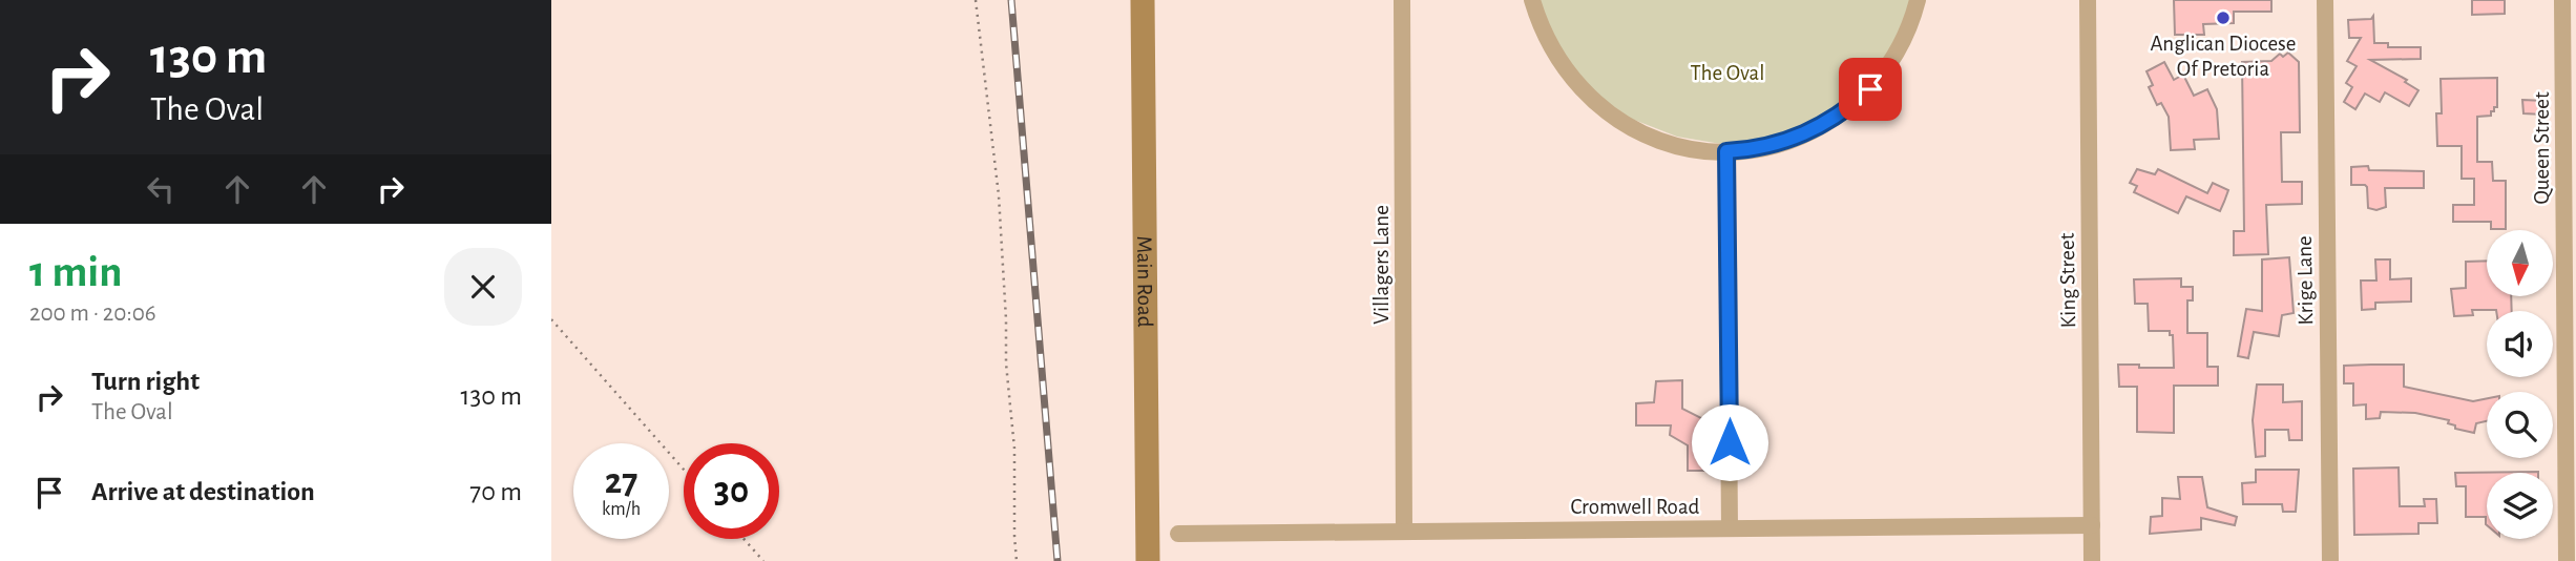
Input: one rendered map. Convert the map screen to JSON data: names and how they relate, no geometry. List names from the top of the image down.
{
  "streets": {
    "main road": ["Main Road"],
    "street": [
      "Queen Street",
      "Villagers Lane",
      "King Street",
      "Krige Lane",
      "Cromwell Road"
    ]
  },
  "crossings": [
    ["Villagers Lane", "Cromwell Road"],
    ["King Street", "Cromwell Road"]
  ],
  "parks": ["The Oval"],
  "places": ["Anglican Diocese Of Pretoria"],
  "north": "bottom",
  "page": {
    "turn": ["130 m", "The Oval"],
    "heading": ["1 min", "200 m · 20:06"],
    "list": [
      {
        "name": "Turn right",
        "note": "The Oval",
        "value": "130 m"
      },
      {
        "name": "Arrive at destination",
        "value": "70 m"
      }
    ],
    "speed": "27 km/h",
    "limit": "30"
  }
}
